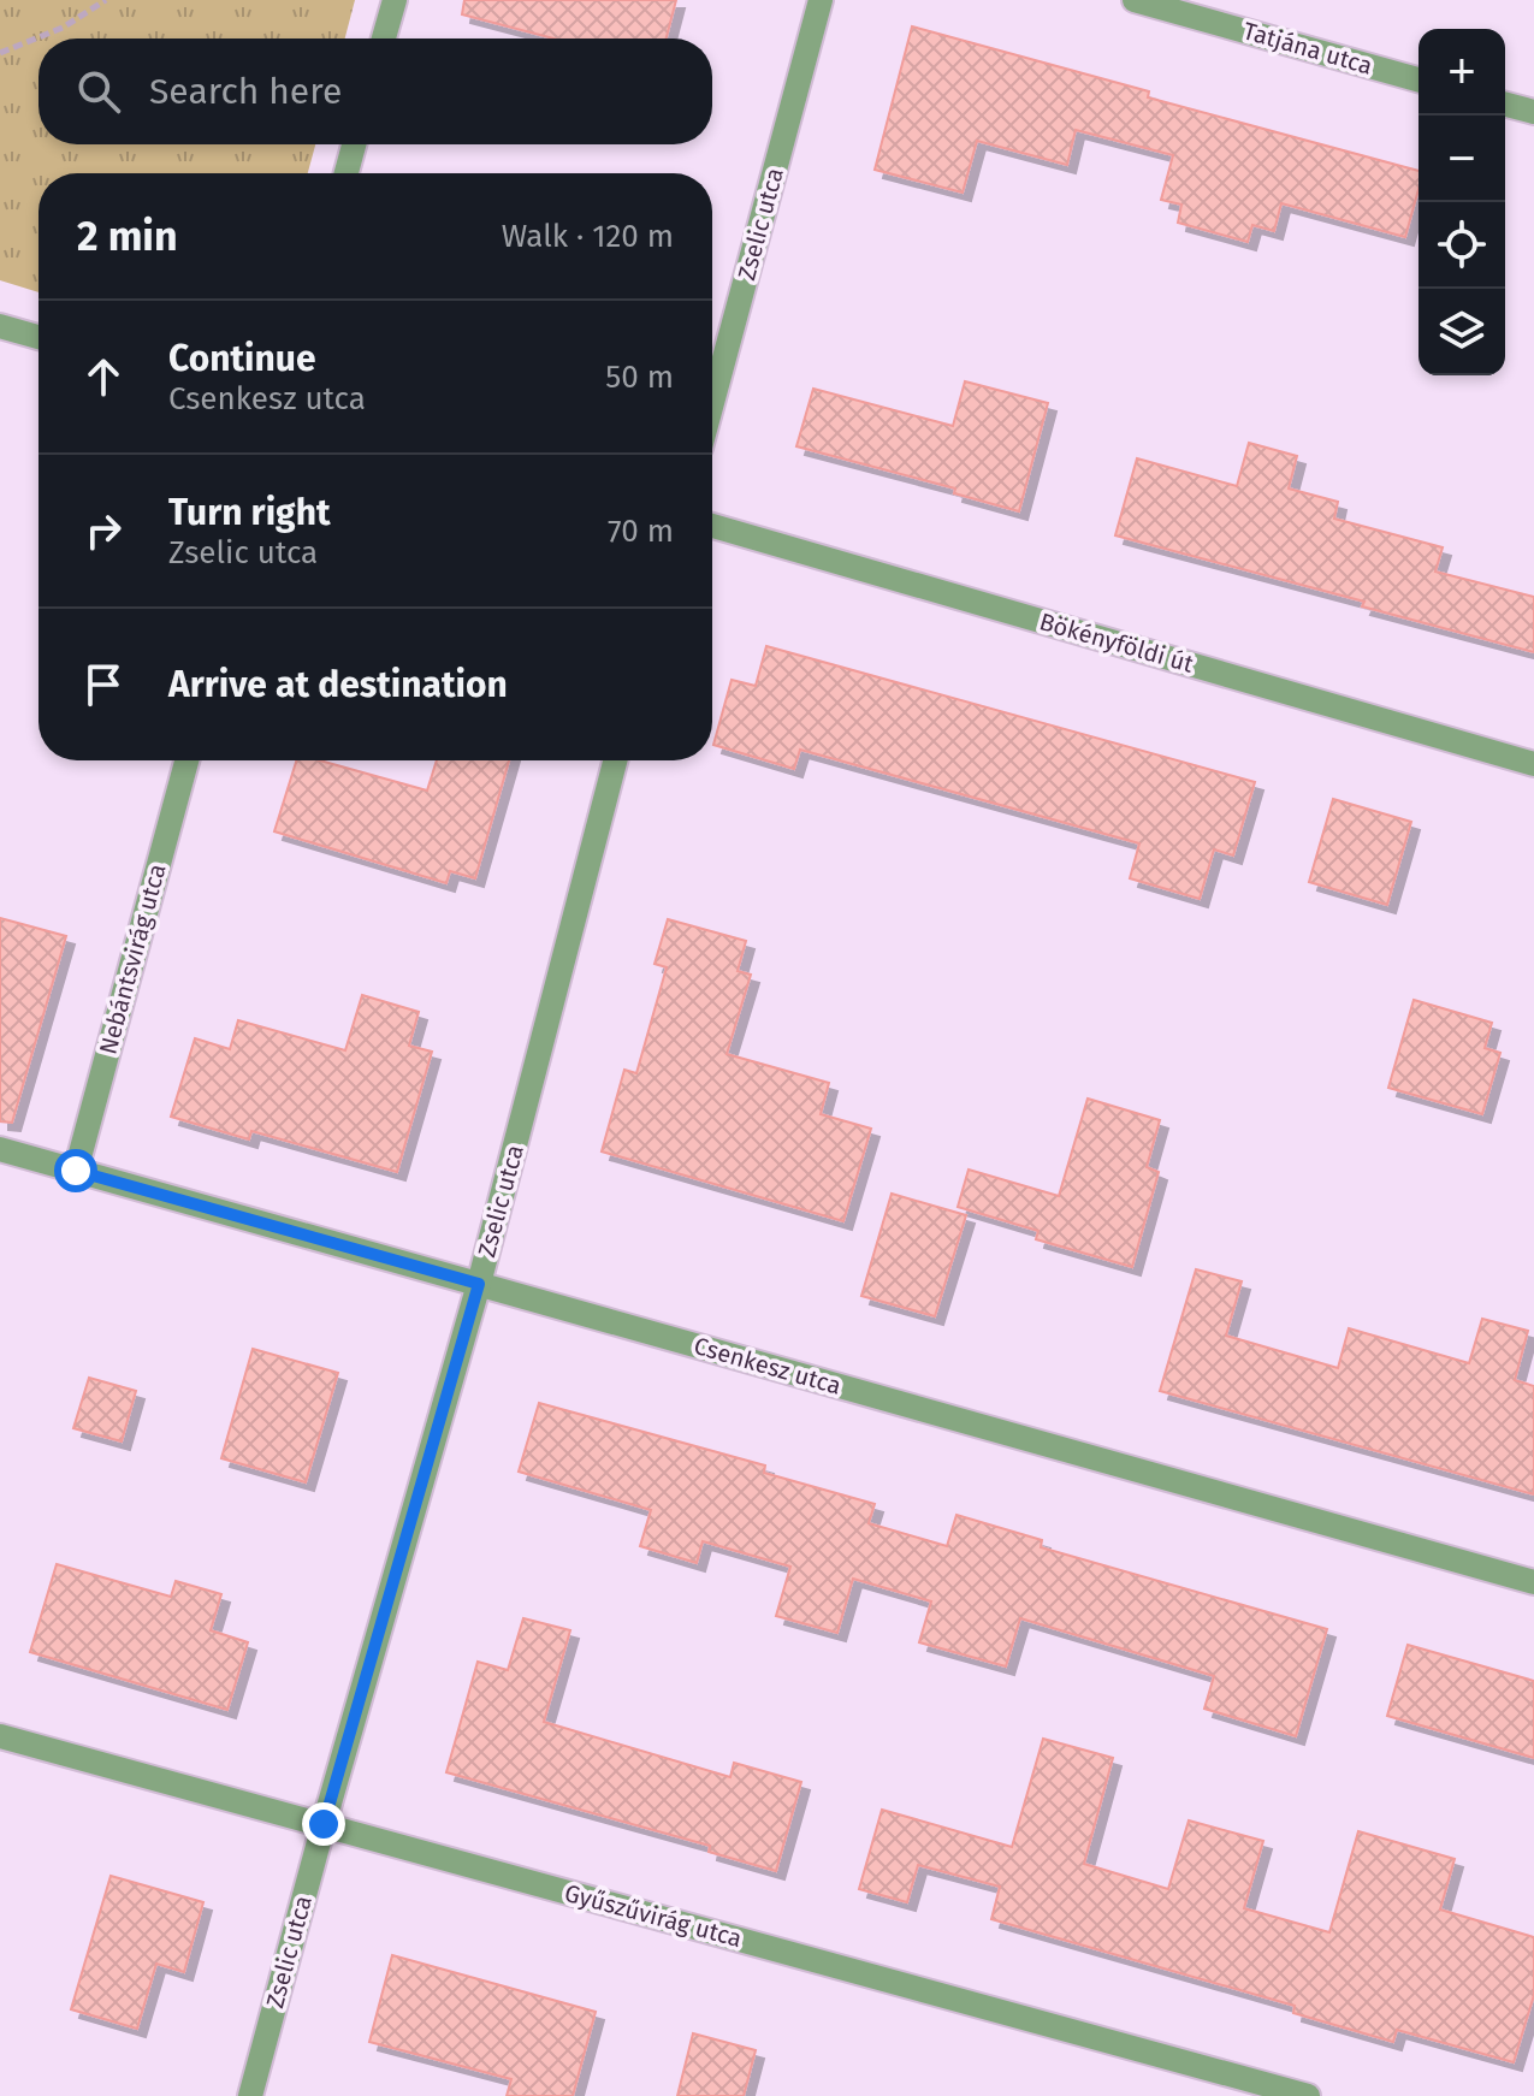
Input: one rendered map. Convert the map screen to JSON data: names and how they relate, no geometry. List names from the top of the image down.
{
  "streets": {
    "street": [
      "Tatjána utca",
      "Zselic utca",
      "Bökényföldi út",
      "Nebántsvirág utca",
      "Csenkesz utca",
      "Gyűszűvirág utca"
    ]
  },
  "crossings": [
    ["Zselic utca", "Csenkesz utca"],
    ["Zselic utca", "Gyűszűvirág utca"],
    ["Nebántsvirág utca", "Csenkesz utca"]
  ],
  "page": {
    "map_buttons": ["+", "−"],
    "search": "Search here",
    "heading": ["2 min", "Walk · 120 m"],
    "list": [
      ["Continue", "Csenkesz utca", "50 m"],
      ["Turn right", "Zselic utca", "70 m"],
      "Arrive at destination"
    ]
  }
}
